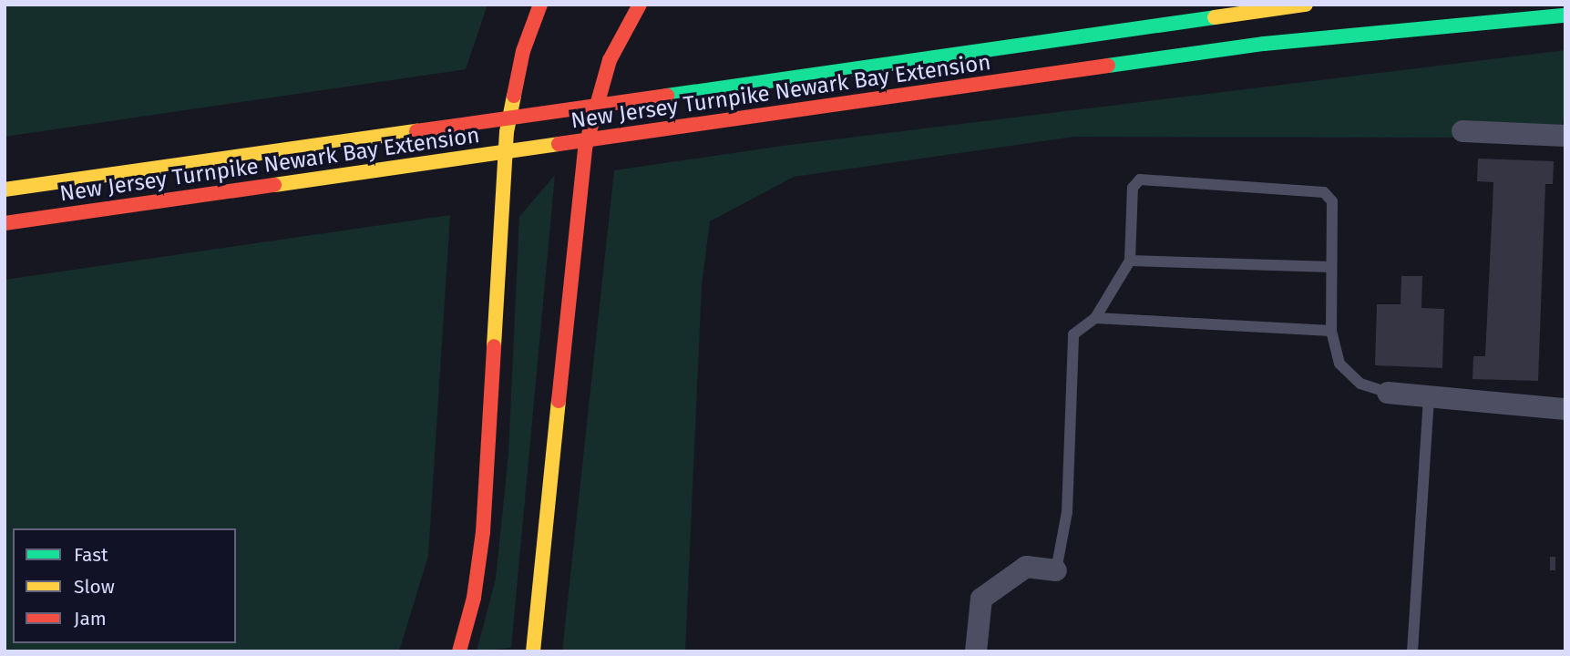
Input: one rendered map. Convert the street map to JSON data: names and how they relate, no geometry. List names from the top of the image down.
{
  "streets": {
    "highway": ["New Jersey Turnpike Newark Bay Extension"]
  },
  "legend": ["Fast", "Slow", "Jam"]
}
